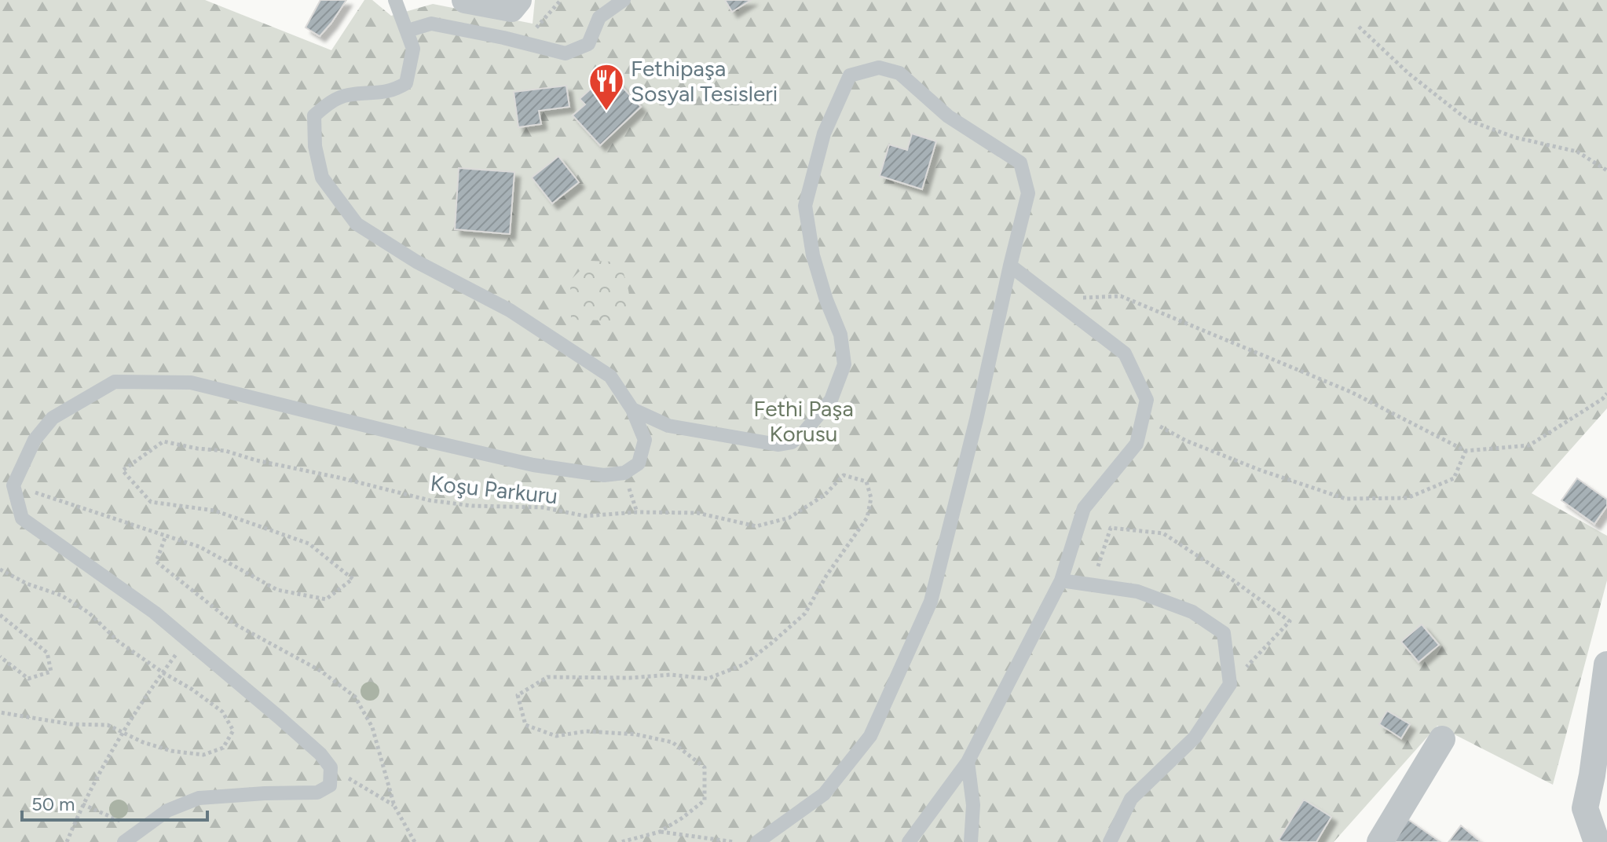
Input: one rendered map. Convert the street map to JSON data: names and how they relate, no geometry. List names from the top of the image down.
{
  "streets": {
    "path": ["Koşu Parkuru"]
  },
  "parks": ["Fethi Paşa Korusu"],
  "places": {
    "restaurant": ["Fethipaşa Sosyal Tesisleri"]
  },
  "scale_bar": "50 m"
}
